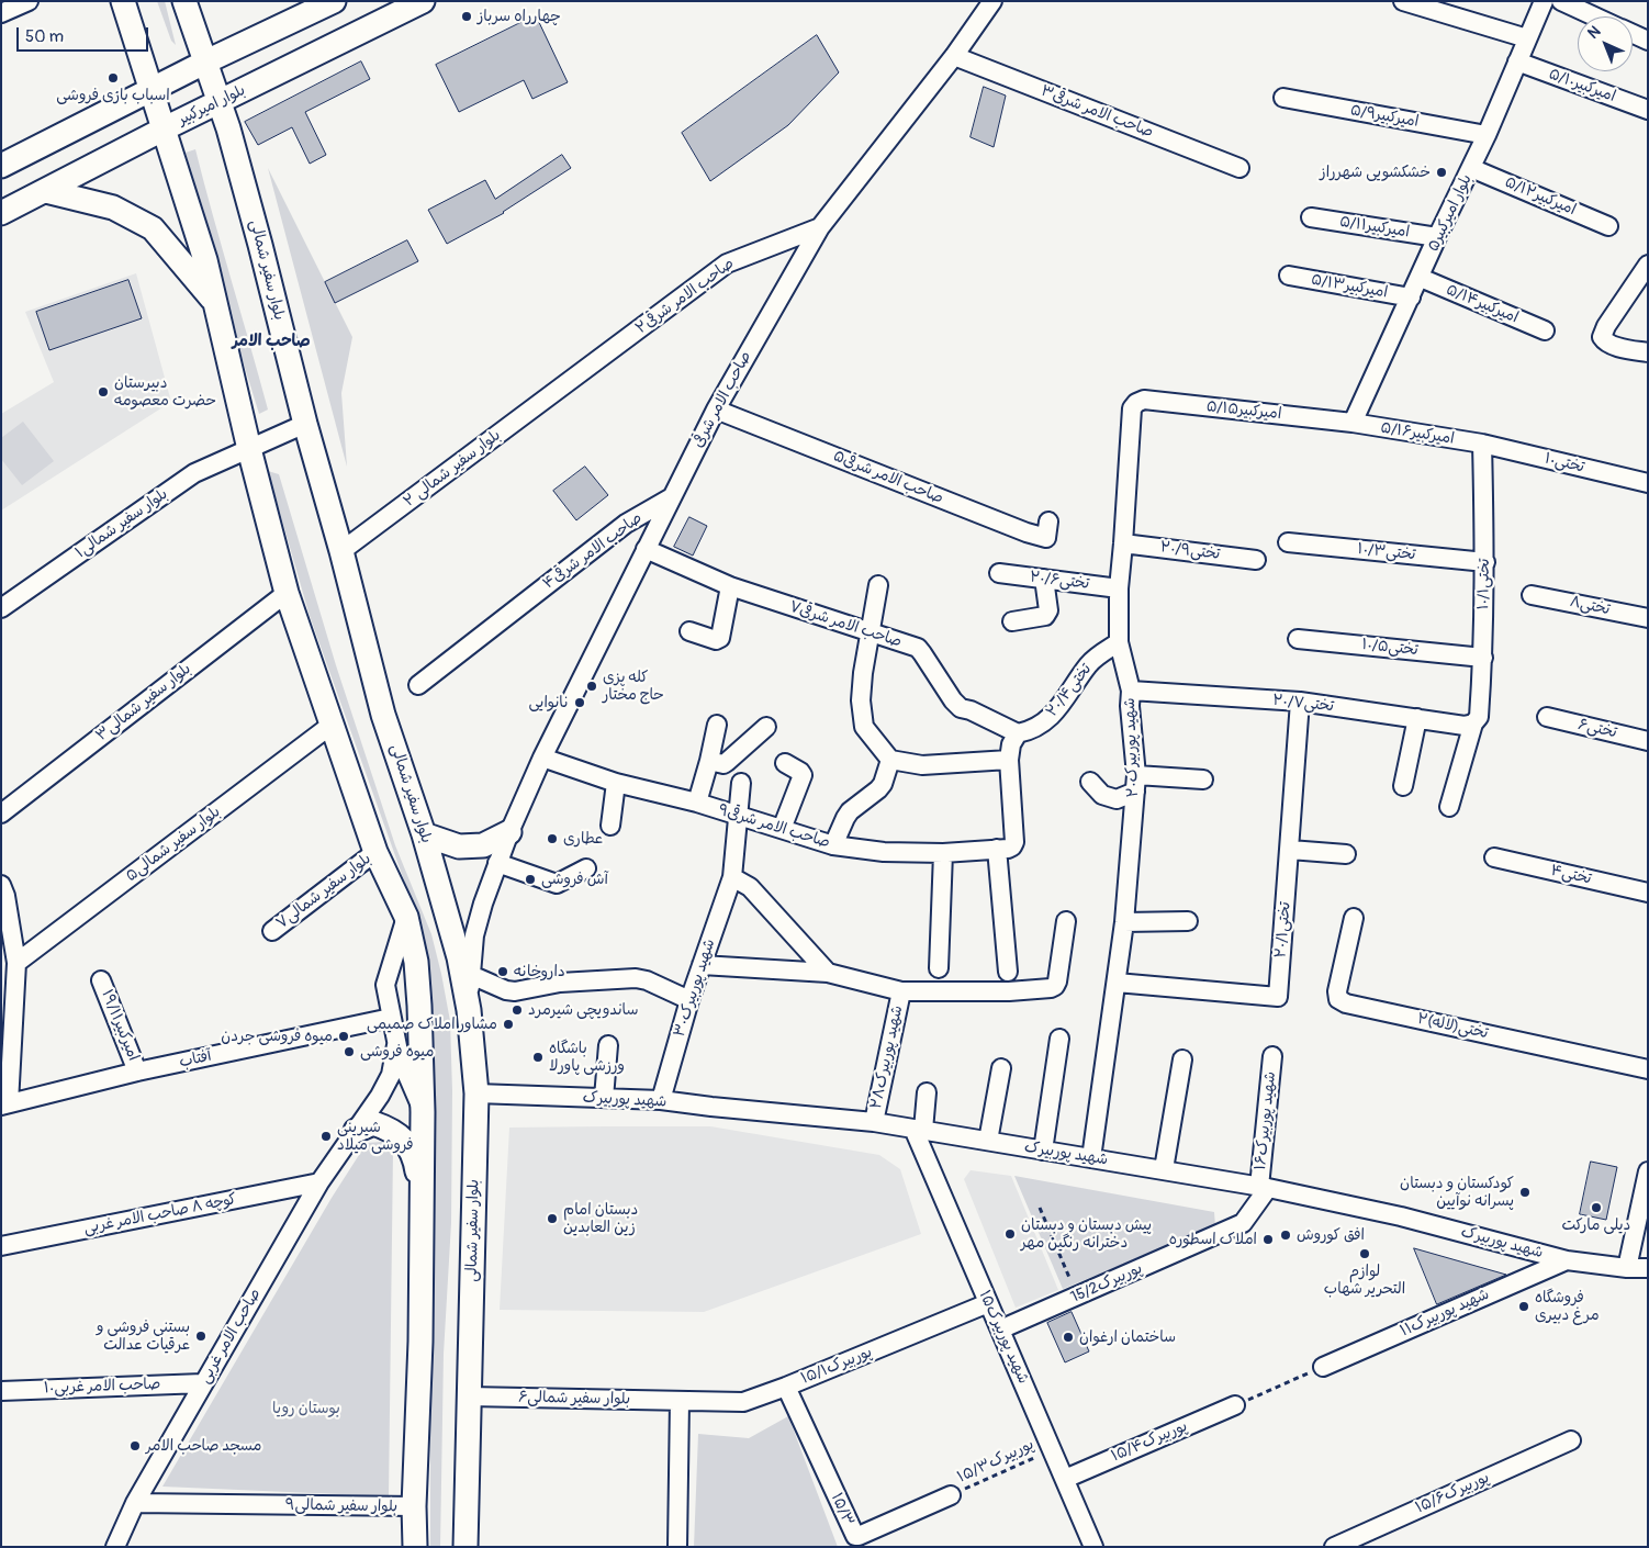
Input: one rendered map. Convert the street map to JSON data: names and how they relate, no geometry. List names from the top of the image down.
{
  "streets": {
    "main road": ["بلوار امیرکبیر", "بلوار سفیر شمالی"],
    "street": [
      "امیرکبیر۵/۱۰",
      "صاحب الامر شرقی۳",
      "امیرکبیر۵/۹",
      "امیرکبیر۵/۱۲",
      "بلوار امیرکبیر۵",
      "امیرکبیر۵/۱۱",
      "امیرکبیر۵/۱۳",
      "۲صاحب الامر شرقی",
      "امیرکبیر۵/۱۴",
      "صاحب الامر شرقی",
      "امیرکبیر۵/۱۵",
      "امیرکبیر۵/۱۶",
      "تختی۱۰",
      "بلوار سفیر شمالی ۲",
      "صاحب الامر شرقی۵",
      "بلوار سفیر شمالی۱",
      "صاحب الامر شرقی۴",
      "تختی۲۰/۹",
      "تختی۱۰/۳",
      "تختی۲۰/۶",
      "تختی۱۰/۱",
      "تختی۸",
      "صاحب الامر شرقی۷",
      "تختی۱۰/۵",
      "تختی۲۰/۴",
      "بلوار سفیر شمالی۳",
      "تختی۲۰/۷",
      "تختی۶",
      "شهید پوربیرک۲۰",
      "صاحب الامر شرقی۹",
      "بلوار سفیر شمالی۵",
      "تختی۴",
      "بلوار سفیر شمالی۷",
      "تختی۲۰/۱",
      "شهید پوربیرک۳۰",
      "امیرکبیر۱۹/۱۱",
      "۲تختی(لاله)",
      "شهید پوربیرک۲۸",
      "آفتاب",
      "شهید پوربیرک",
      "شهید پوربیرک۱۶",
      "کوچه ۸ صاحب الامر غربی",
      "پوربیرک15/2",
      "شهید پوربیرک۱۱",
      "صاحب الامر غربی",
      "شهید پوربیرک۱۵",
      "پوربیرک۱۵/۱",
      "صاحب الامر غربی۱۰",
      "بلوار سفیر شمالی۶",
      "پوربیرک۱۵/۴",
      "پوربیرک۱۵/۶",
      "بلوار سفیر شمالی۹",
      "۱۵/۳"
    ],
    "path": ["پوربیرک۱۵/۳"]
  },
  "crossings": [
    ["امیرکبیر۵/۱۰", "بلوار امیرکبیر۵"],
    ["بلوار امیرکبیر", "بلوار سفیر شمالی"],
    ["صاحب الامر شرقی۳", "صاحب الامر شرقی"],
    ["امیرکبیر۵/۹", "بلوار امیرکبیر۵"],
    ["امیرکبیر۵/۱۲", "بلوار امیرکبیر۵"],
    ["بلوار امیرکبیر۵", "امیرکبیر۵/۱۱"],
    ["بلوار امیرکبیر۵", "امیرکبیر۵/۱۳"],
    ["بلوار امیرکبیر۵", "امیرکبیر۵/۱۴"],
    ["بلوار امیرکبیر۵", "امیرکبیر۵/۱۵"],
    ["بلوار امیرکبیر۵", "امیرکبیر۵/۱۶"],
    ["بلوار سفیر شمالی", "صاحب الامر شرقی"],
    ["بلوار سفیر شمالی", "بلوار سفیر شمالی ۲"],
    ["بلوار سفیر شمالی", "بلوار سفیر شمالی۱"],
    ["بلوار سفیر شمالی", "شهید پوربیرک"],
    ["بلوار سفیر شمالی", "بلوار سفیر شمالی۶"],
    ["۲صاحب الامر شرقی", "صاحب الامر شرقی"],
    ["۲صاحب الامر شرقی", "بلوار سفیر شمالی ۲"],
    ["صاحب الامر شرقی", "صاحب الامر شرقی۵"],
    ["صاحب الامر شرقی", "صاحب الامر شرقی۴"],
    ["صاحب الامر شرقی", "صاحب الامر شرقی۷"],
    ["صاحب الامر شرقی", "صاحب الامر شرقی۹"],
    ["امیرکبیر۵/۱۵", "امیرکبیر۵/۱۶"],
    ["امیرکبیر۵/۱۵", "شهید پوربیرک۲۰"],
    ["امیرکبیر۵/۱۶", "تختی۱۰"],
    ["امیرکبیر۵/۱۶", "تختی۱۰/۱"],
    ["تختی۱۰", "تختی۱۰/۱"],
    ["تختی۲۰/۹", "شهید پوربیرک۲۰"],
    ["تختی۱۰/۳", "تختی۱۰/۱"],
    ["تختی۲۰/۶", "شهید پوربیرک۲۰"],
    ["تختی۱۰/۱", "تختی۱۰/۵"],
    ["تختی۱۰/۱", "تختی۲۰/۷"],
    ["صاحب الامر شرقی۷", "تختی۲۰/۴"],
    ["تختی۲۰/۴", "شهید پوربیرک۲۰"],
    ["تختی۲۰/۷", "شهید پوربیرک۲۰"],
    ["تختی۲۰/۷", "تختی۲۰/۱"],
    ["شهید پوربیرک۲۰", "تختی۲۰/۱"],
    ["شهید پوربیرک۲۰", "شهید پوربیرک"],
    ["صاحب الامر شرقی۹", "شهید پوربیرک۳۰"],
    ["شهید پوربیرک۳۰", "شهید پوربیرک"],
    ["امیرکبیر۱۹/۱۱", "آفتاب"],
    ["شهید پوربیرک۲۸", "شهید پوربیرک"],
    ["شهید پوربیرک", "شهید پوربیرک۱۶"],
    ["شهید پوربیرک", "پوربیرک15/2"],
    ["شهید پوربیرک", "شهید پوربیرک۱۱"],
    ["شهید پوربیرک", "شهید پوربیرک۱۵"],
    ["شهید پوربیرک۱۶", "پوربیرک15/2"],
    ["کوچه ۸ صاحب الامر غربی", "صاحب الامر غربی"],
    ["پوربیرک15/2", "شهید پوربیرک۱۵"],
    ["صاحب الامر غربی", "صاحب الامر غربی۱۰"],
    ["صاحب الامر غربی", "بلوار سفیر شمالی۹"],
    ["شهید پوربیرک۱۵", "پوربیرک۱۵/۱"],
    ["شهید پوربیرک۱۵", "پوربیرک۱۵/۴"],
    ["شهید پوربیرک۱۵", "پوربیرک۱۵/۳"],
    ["پوربیرک۱۵/۱", "بلوار سفیر شمالی۶"],
    ["پوربیرک۱۵/۱", "۱۵/۳"],
    ["پوربیرک۱۵/۳", "۱۵/۳"]
  ],
  "districts": ["صاحب الامر"],
  "parks": ["بوستان رویا"],
  "places": [
    "چهارراه سرباز",
    "اسباب بازی فروشی",
    "خشکشویی شهرراز",
    "دبیرستان حضرت معصومه",
    "کله پزی حاج مختار",
    "نانوایی",
    "عطاری",
    "آش فروشی",
    "داروخانه",
    "ساندویچی شیرمرد",
    "مشاور املاک صمیمی",
    "میوه فروشی جردن",
    "میوه فروشی",
    "باشگاه ورزشی پاورلا",
    "شیرینی فروشی میلاد",
    "کودکستان و دبستان پسرانه نوآیین",
    "دیلی مارکت",
    "دبستان امام زین العابدین",
    "پیش دبستان و دبستان دخترانه رنگین مهر",
    "افق کوروش",
    "املاک اسطوره",
    "لوازم التحریر شهاب",
    "فروشگاه مرغ دبیری",
    "بستنی فروشی و عرقیات عدالت",
    "ساختمان ارغوان",
    "مسجد صاحب الامر"
  ],
  "scale_bar": "50 m",
  "north": "top left"
}
